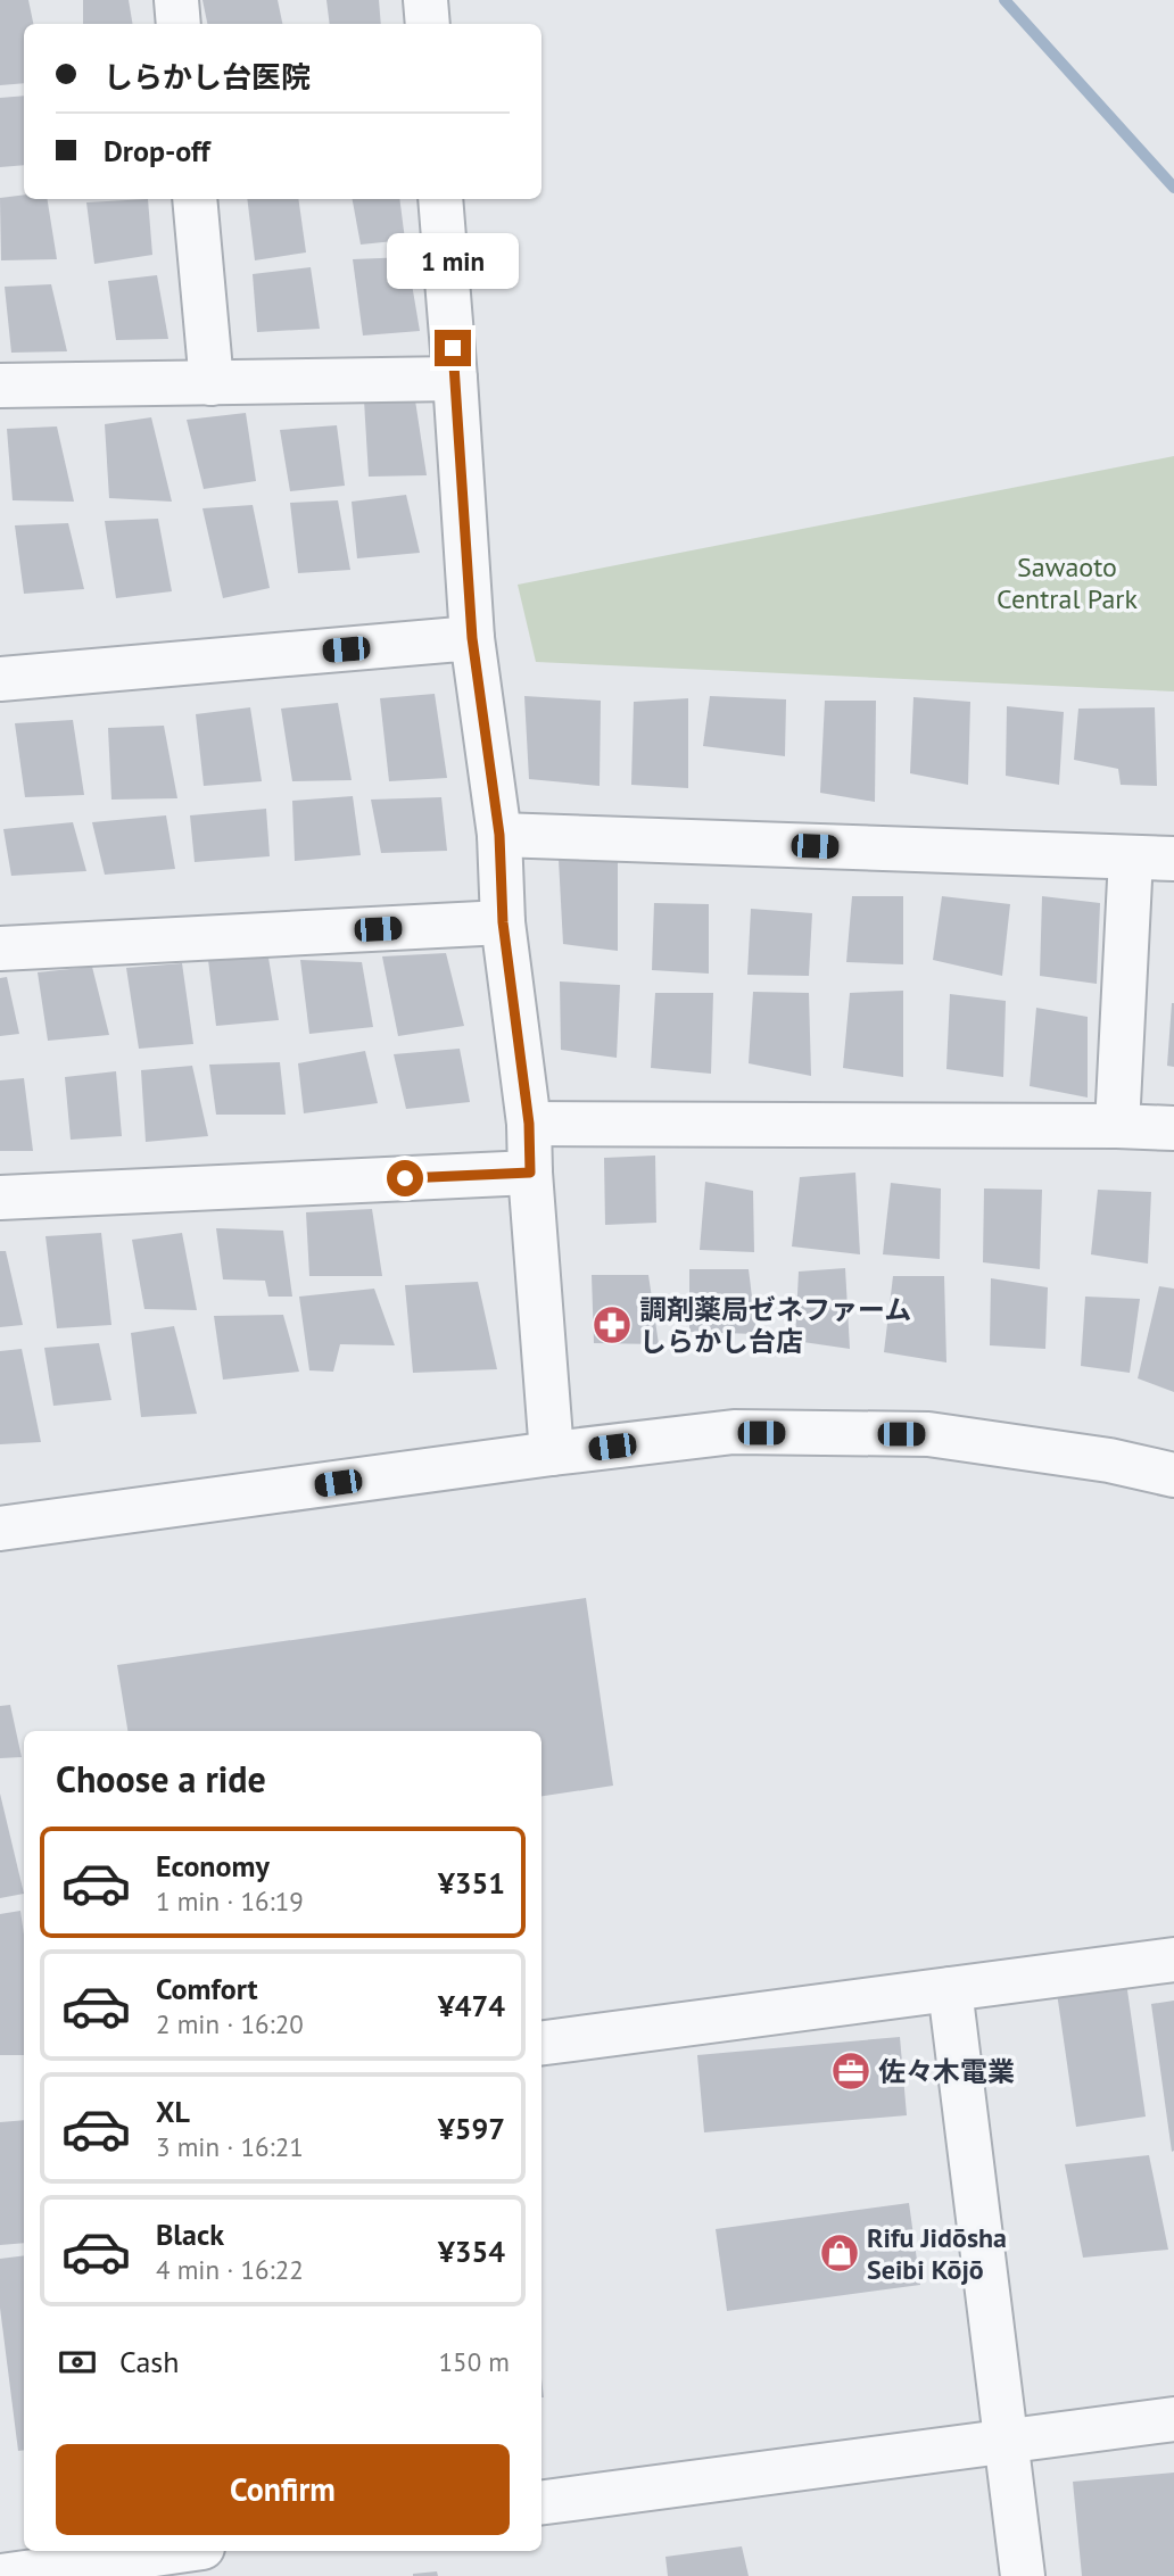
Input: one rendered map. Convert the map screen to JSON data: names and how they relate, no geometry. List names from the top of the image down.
{
  "parks": ["Sawaoto Central Park"],
  "places": {
    "pharmacy": ["調剤薬局ゼネファーム しらかし台店"],
    "office": ["佐々木電業"],
    "shop": ["Rifu Jidōsha Seibi Kōjō"]
  },
  "page": {
    "banner": ["しらかし台医院", "Drop-off"],
    "bubble": "1 min",
    "heading": "Choose a ride",
    "list": [
      {
        "name": "Economy",
        "note": "1 min · 16:19",
        "value": "¥351"
      },
      {
        "name": "Comfort",
        "note": "2 min · 16:20",
        "value": "¥474"
      },
      {
        "name": "XL",
        "note": "3 min · 16:21",
        "value": "¥597"
      },
      {
        "name": "Black",
        "note": "4 min · 16:22",
        "value": "¥354"
      }
    ],
    "pay": ["Cash", "150 m"],
    "buttons": "Confirm"
  }
}
